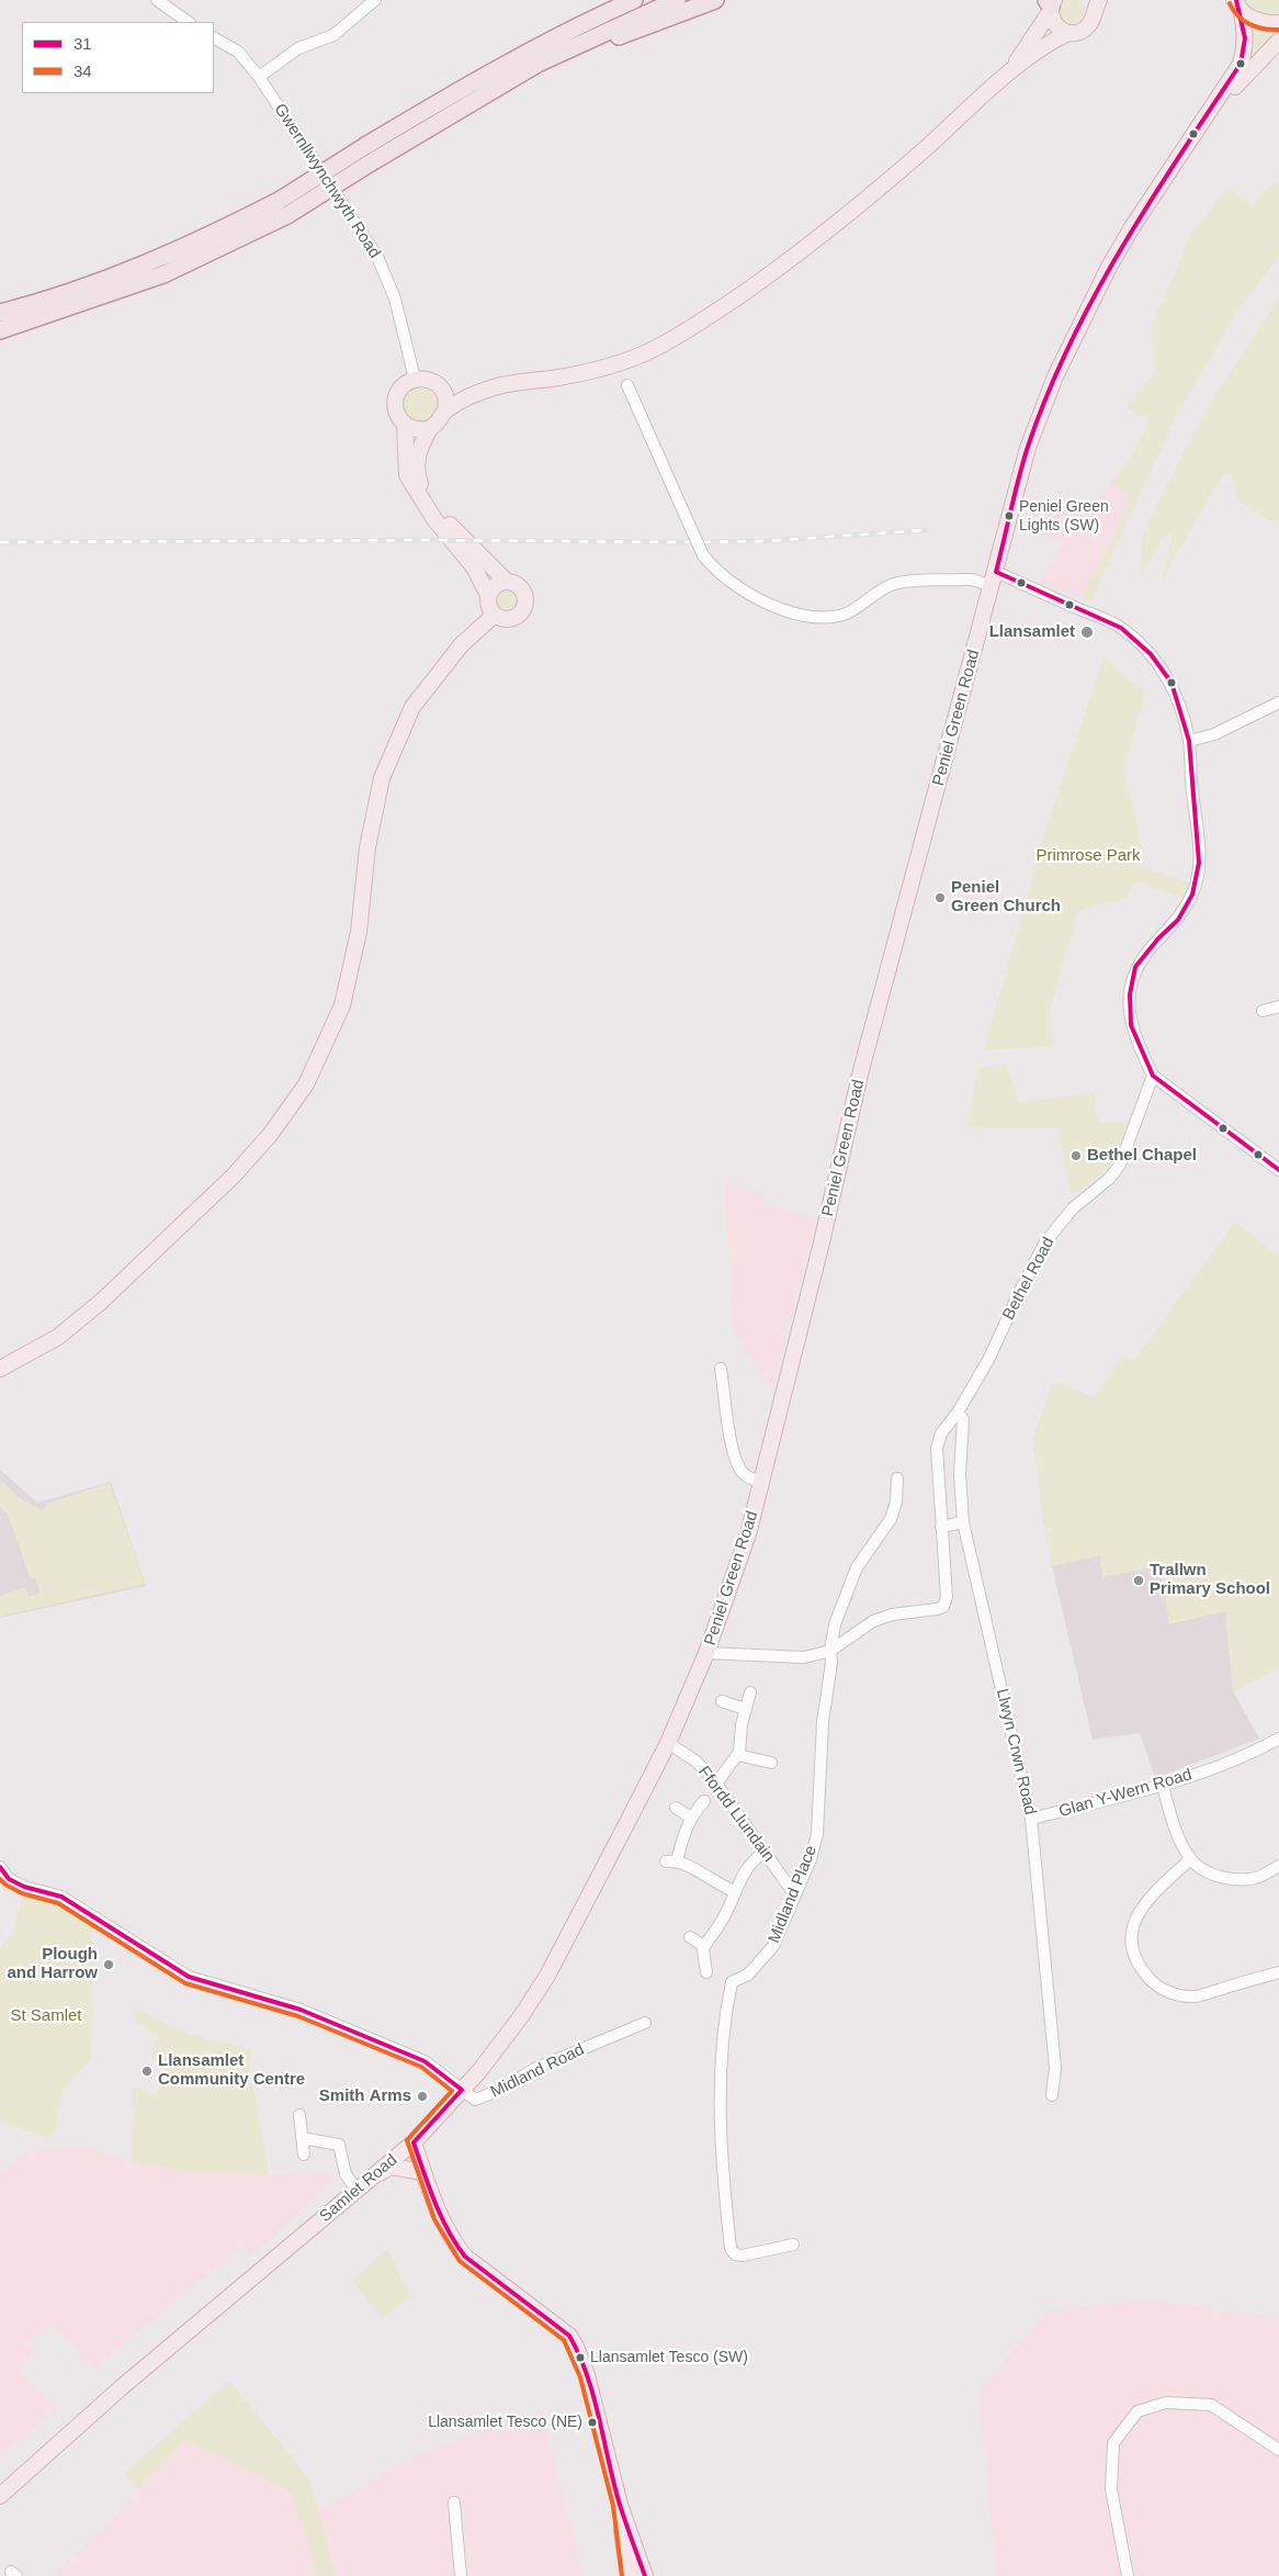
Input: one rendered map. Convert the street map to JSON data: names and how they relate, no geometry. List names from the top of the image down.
{
  "streets": {
    "main road": ["Peniel Green Road", "Samlet Road"],
    "street": [
      "Gwernllwynchwyth Road",
      "Bethel Road",
      "Llwyn Crwn Road",
      "Glan Y-Wern Road",
      "Ffordd Llundain",
      "Midland Place",
      "Midland Road"
    ]
  },
  "crossings": [
    ["Peniel Green Road", "Ffordd Llundain"],
    ["Peniel Green Road", "Midland Road"],
    ["Peniel Green Road", "Samlet Road"],
    ["Bethel Road", "Llwyn Crwn Road"],
    ["Bethel Road", "Midland Place"],
    ["Llwyn Crwn Road", "Glan Y-Wern Road"],
    ["Ffordd Llundain", "Midland Place"]
  ],
  "parks": ["Primrose Park", "St Samlet"],
  "places": [
    "Peniel Green Lights (SW)",
    "Llansamlet",
    "Peniel Green Church",
    "Bethel Chapel",
    "Trallwn Primary School",
    "Plough and Harrow",
    "Llansamlet Community Centre",
    "Smith Arms",
    "Llansamlet Tesco (SW)",
    "Llansamlet Tesco (NE)"
  ],
  "lines": ["transit line 31", "transit line 34"],
  "legend": ["31", "34"]
}
